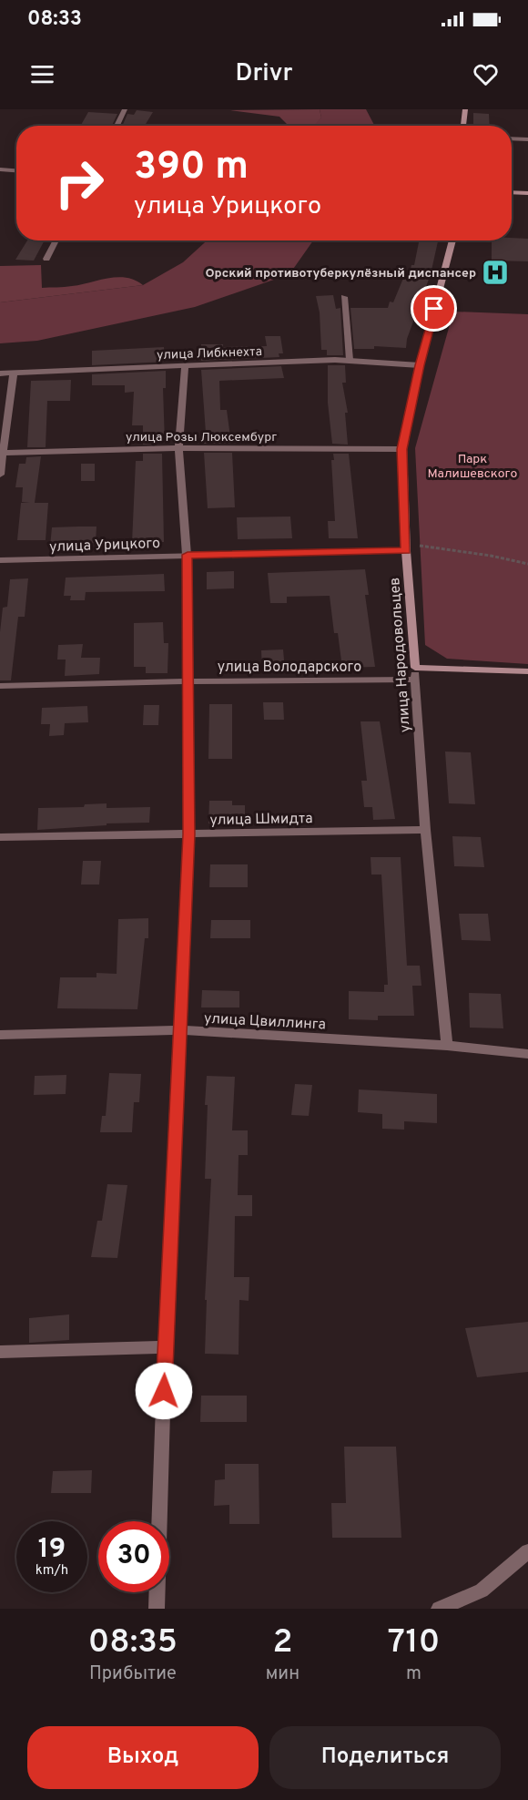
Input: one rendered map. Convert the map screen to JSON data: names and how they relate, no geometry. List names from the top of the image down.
{
  "streets": {
    "main road": ["улица Народовольцев"],
    "street": [
      "улица Либкнехта",
      "улица Розы Люксембург",
      "улица Урицкого",
      "улица Володарского",
      "улица Шмидта",
      "улица Цвиллинга"
    ]
  },
  "crossings": [
    ["улица Либкнехта", "улица Народовольцев"],
    ["улица Розы Люксембург", "улица Народовольцев"],
    ["улица Урицкого", "улица Народовольцев"],
    ["улица Народовольцев", "улица Володарского"],
    ["улица Народовольцев", "улица Шмидта"],
    ["улица Народовольцев", "улица Цвиллинга"]
  ],
  "parks": ["Парк Малишевского"],
  "places": {
    "hospital": ["Орский противотуберкулёзный диспансер"]
  },
  "page": {
    "status": "08:33",
    "header": "Drivr",
    "turn": ["390 m", "улица Урицкого"],
    "speed": "19 km/h",
    "limit": "30",
    "eta": [
      "08:35",
      "Прибытие",
      "2",
      "мин",
      "710",
      "m"
    ],
    "buttons": ["Выход", "Поделиться"]
  }
}
